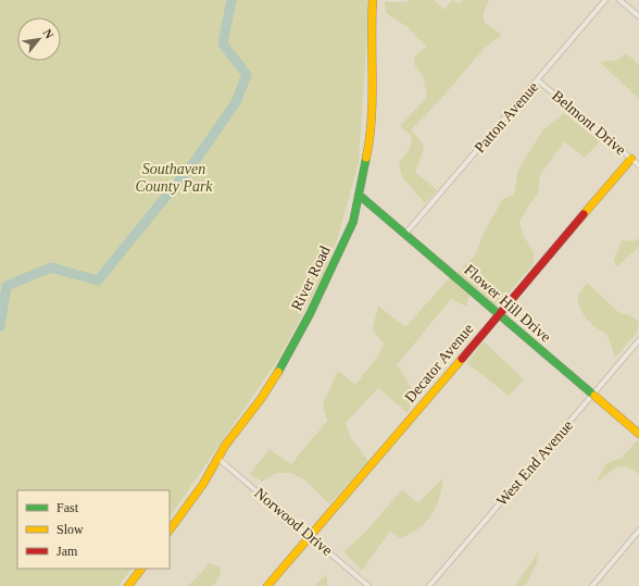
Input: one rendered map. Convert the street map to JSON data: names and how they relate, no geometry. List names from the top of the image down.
{
  "streets": {
    "street": [
      "Patton Avenue",
      "Belmont Drive",
      "River Road",
      "Flower Hill Drive",
      "Decator Avenue",
      "West End Avenue",
      "Norwood Drive"
    ]
  },
  "crossings": [
    ["Patton Avenue", "Belmont Drive"],
    ["Patton Avenue", "Flower Hill Drive"],
    ["Belmont Drive", "Decator Avenue"],
    ["River Road", "Flower Hill Drive"],
    ["River Road", "Norwood Drive"],
    ["Flower Hill Drive", "Decator Avenue"],
    ["Flower Hill Drive", "West End Avenue"],
    ["Decator Avenue", "Norwood Drive"]
  ],
  "parks": ["Southaven County Park"],
  "legend": ["Fast", "Slow", "Jam"],
  "north": "top right"
}
